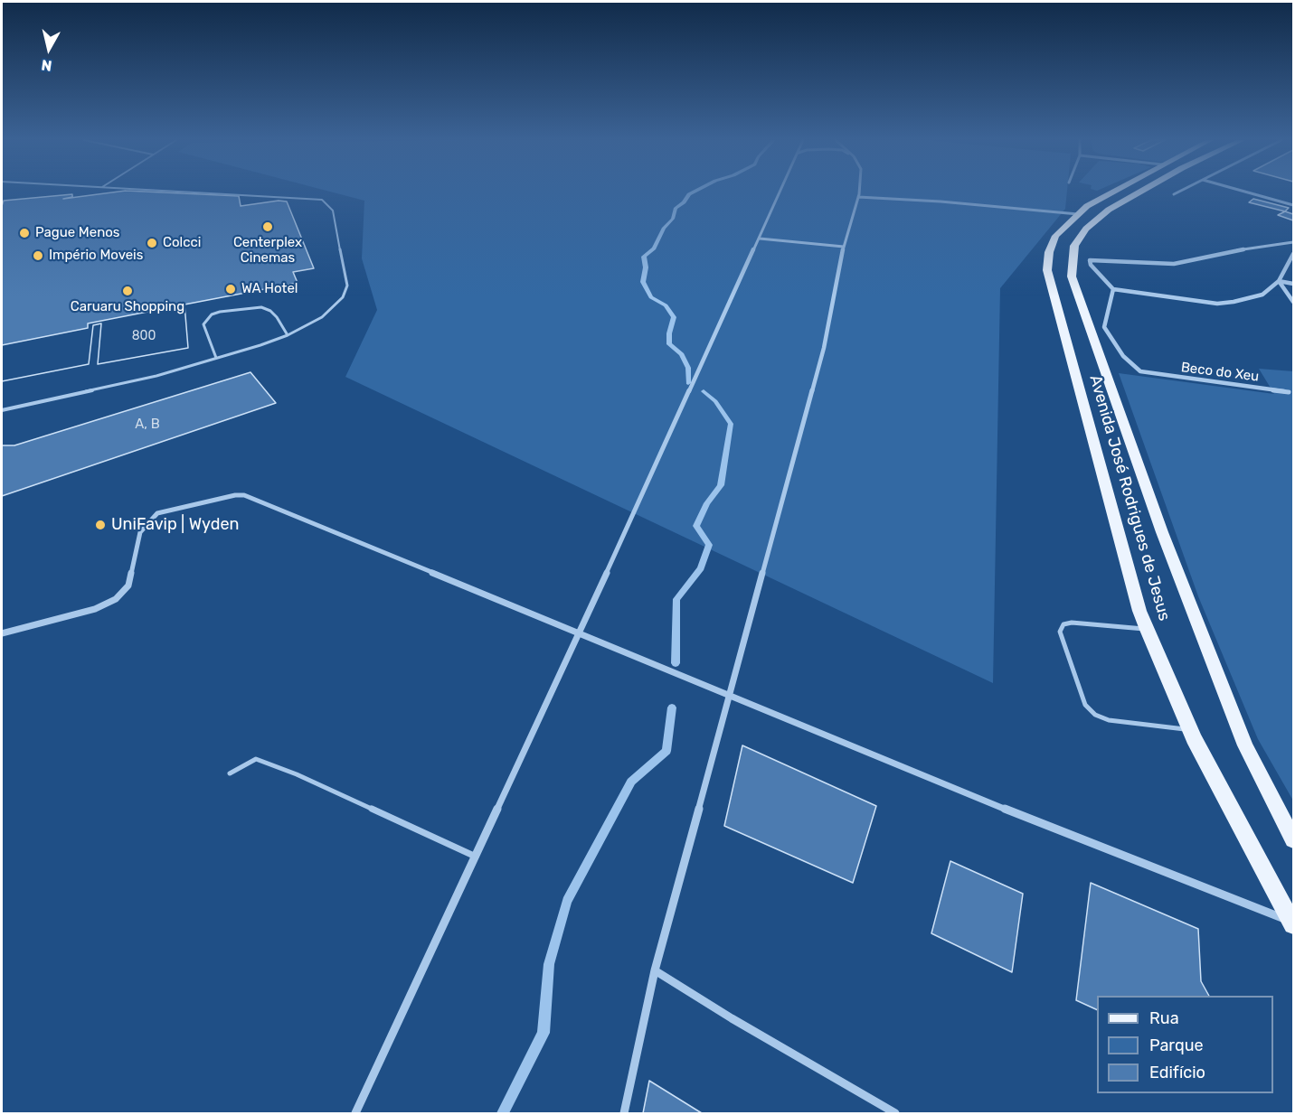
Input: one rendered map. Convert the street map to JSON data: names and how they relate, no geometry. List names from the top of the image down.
{
  "streets": {
    "main road": ["Avenida José Rodrigues de Jesus"],
    "street": ["Beco do Xeu"]
  },
  "crossings": [
    ["Beco do Xeu", "Avenida José Rodrigues de Jesus"]
  ],
  "places": [
    "Centerplex Cinemas",
    "Pague Menos",
    "Colcci",
    "Império Moveis",
    "WA Hotel",
    "Caruaru Shopping",
    "UniFavip | Wyden"
  ],
  "house_numbers": ["800", "A, B"],
  "legend": ["Rua", "Parque", "Edifício"],
  "north": "bottom"
}
